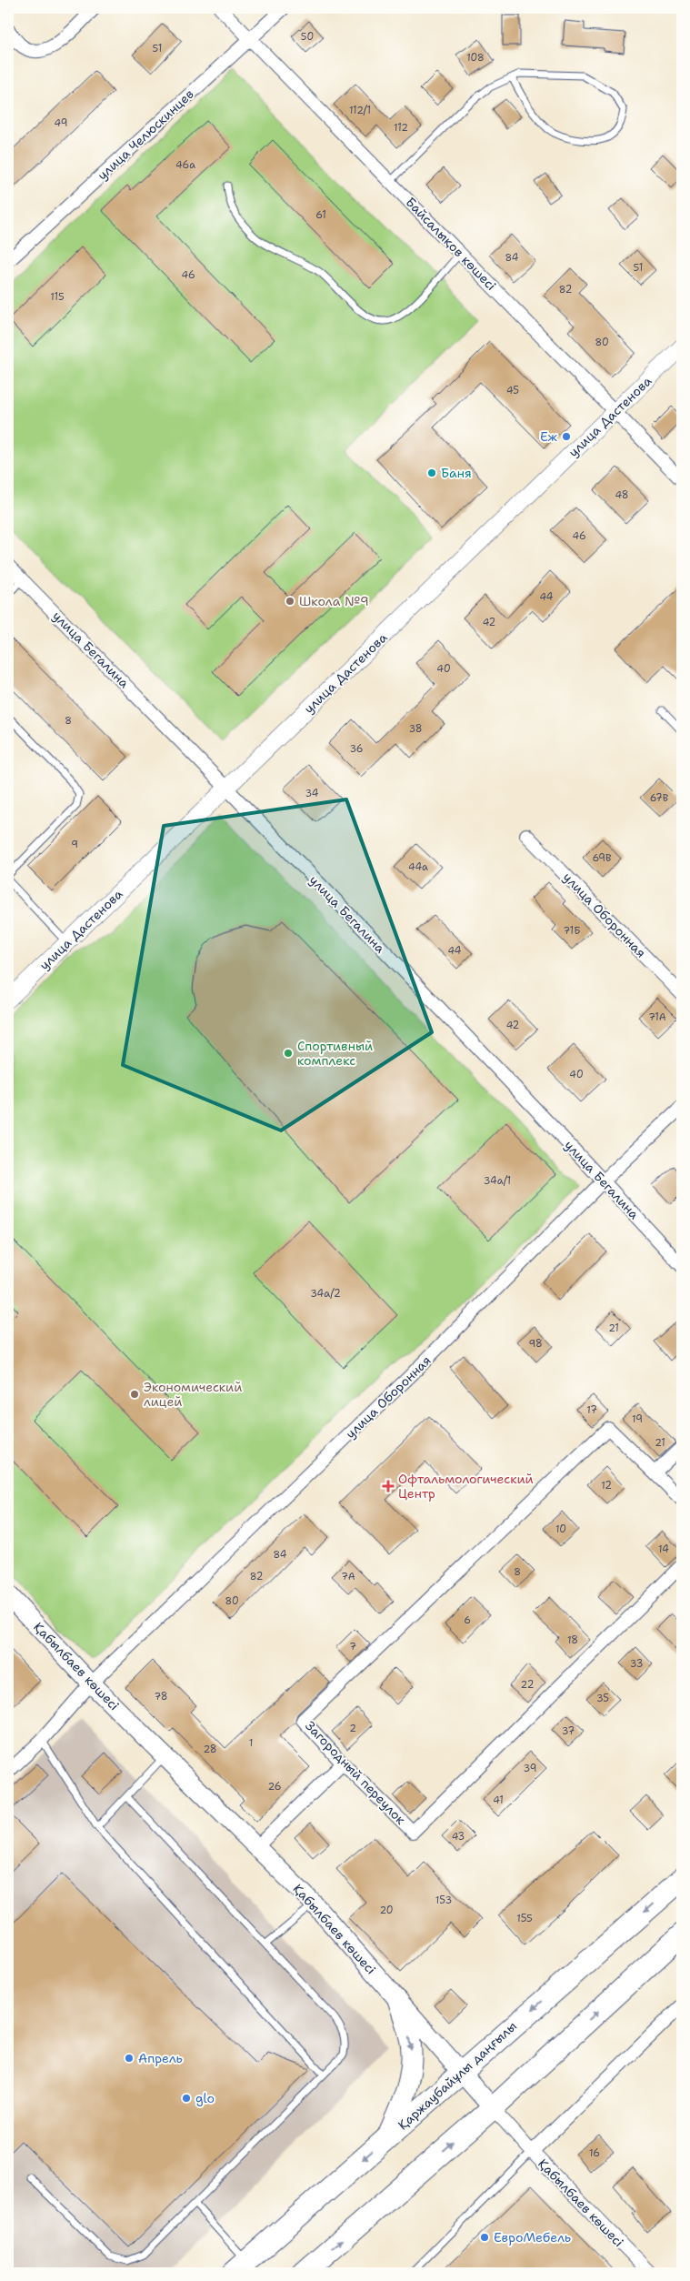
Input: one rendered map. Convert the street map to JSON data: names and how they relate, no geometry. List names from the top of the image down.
{
  "streets": {
    "highway": ["Қаржаубайұлы даңғылы"],
    "main road": ["Қабылбаев көшесі"],
    "street": [
      "улица Челюскинцев",
      "Байсалықов көшесі",
      "улица Дастенова",
      "улица Бегалина",
      "улица Оборонная",
      "Загородный переулок"
    ]
  },
  "crossings": [
    ["улица Челюскинцев", "Байсалықов көшесі"],
    ["Байсалықов көшесі", "улица Дастенова"],
    ["улица Дастенова", "улица Бегалина"],
    ["улица Бегалина", "улица Оборонная"],
    ["улица Оборонная", "Қабылбаев көшесі"],
    ["Қабылбаев көшесі", "Қаржаубайұлы даңғылы"]
  ],
  "places": {
    "other": [
      "Еж",
      "Баня",
      "Школа №9",
      "Спортивный комплекс",
      "Экономический лицей",
      "Апрель",
      "glo",
      "ЕвроМебель"
    ],
    "health": ["Офтальмологический Центр"]
  },
  "house_numbers": [
    "50",
    "51",
    "108",
    "112/1",
    "49",
    "112",
    "46а",
    "61",
    "84",
    "51",
    "46",
    "82",
    "115",
    "80",
    "45",
    "48",
    "46",
    "44",
    "42",
    "40",
    "8",
    "38",
    "36",
    "34",
    "67В",
    "9",
    "69В",
    "44а",
    "71Б",
    "44",
    "71А",
    "42",
    "40",
    "34а/1",
    "34а/2",
    "21",
    "98",
    "17",
    "19",
    "21",
    "12",
    "10",
    "14",
    "84",
    "8",
    "82",
    "7А",
    "80",
    "6",
    "18",
    "7",
    "33",
    "22",
    "78",
    "35",
    "2",
    "37",
    "1",
    "28",
    "39",
    "26",
    "41",
    "43",
    "153",
    "20",
    "155",
    "16"
  ]
}
